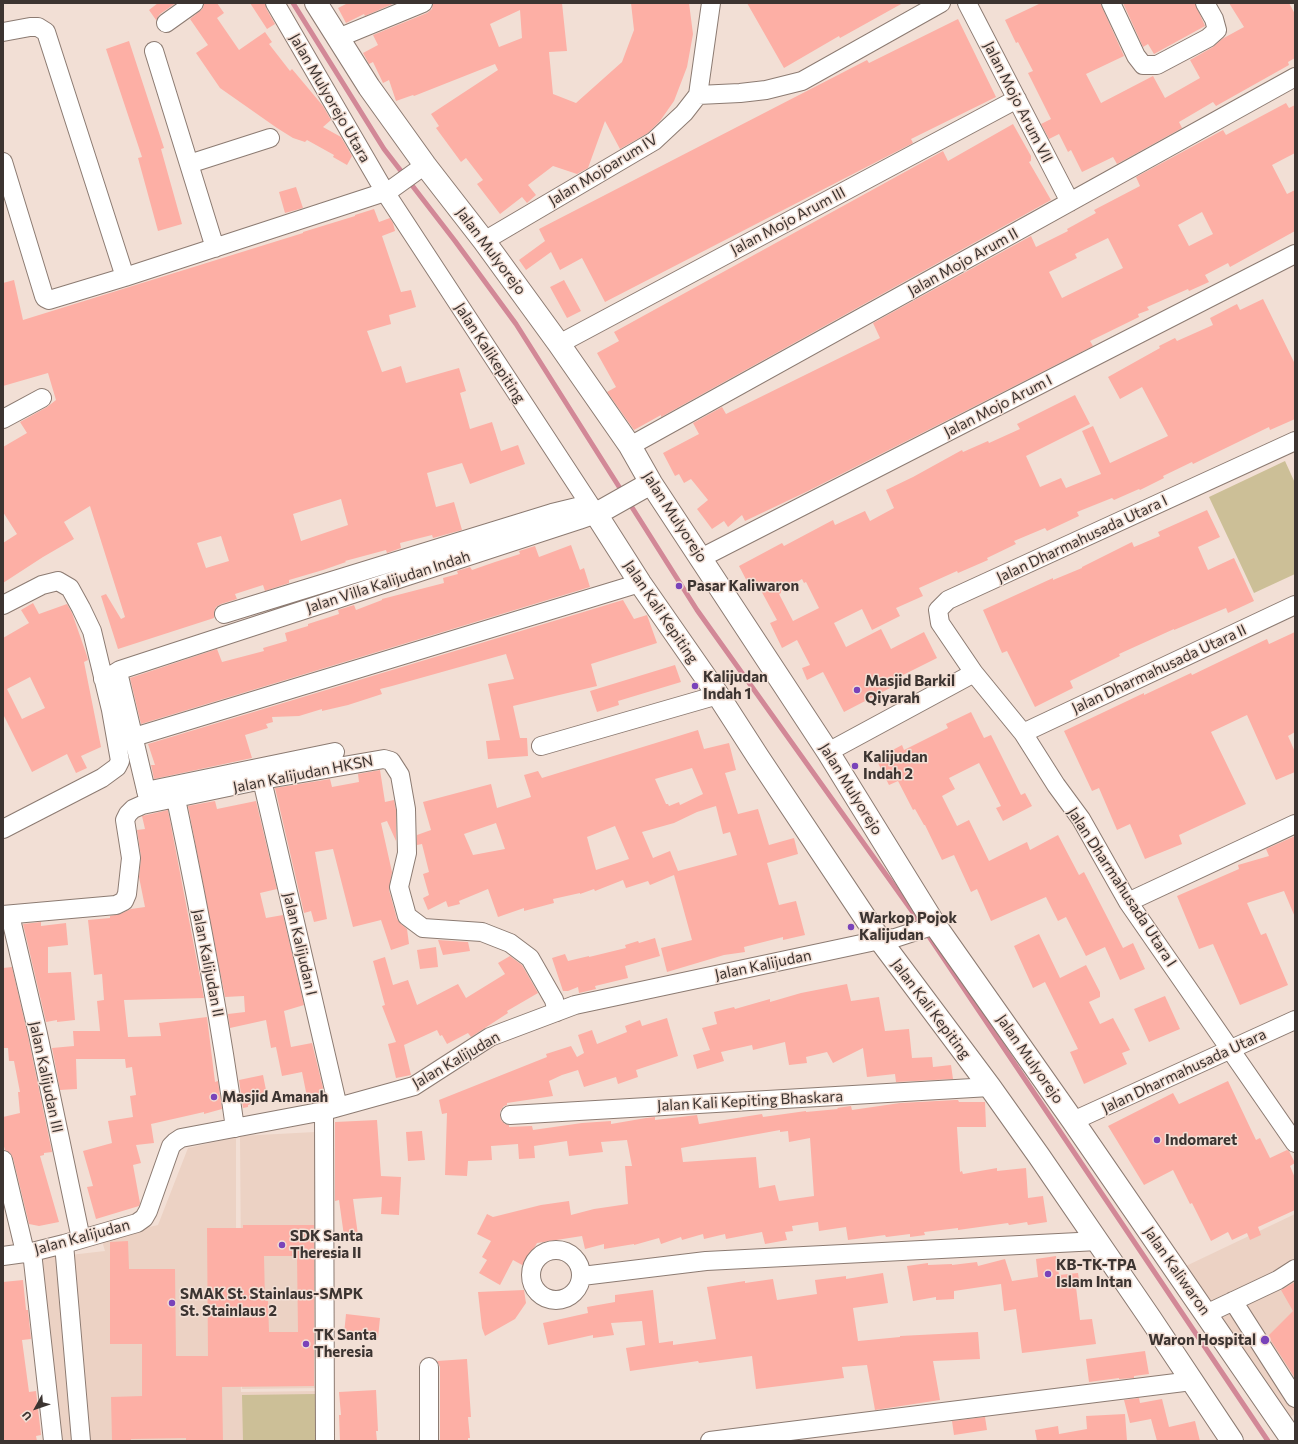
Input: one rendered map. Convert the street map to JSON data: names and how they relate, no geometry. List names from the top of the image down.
{
  "streets": {
    "main road": [
      "Jalan Mulyorejo",
      "Jalan Villa Kalijudan Indah",
      "Jalan Kali Kepiting",
      "Jalan Kaliwaron"
    ],
    "street": [
      "Jalan Mulyorejo Utara",
      "Jalan Mojo Arum VII",
      "Jalan Mojoarum IV",
      "Jalan Mojo Arum III",
      "Jalan Mojo Arum II",
      "Jalan Kalikepiting",
      "Jalan Mojo Arum I",
      "Jalan Dharmahusada Utara I",
      "Jalan Dharmahusada Utara II",
      "Jalan Kalijudan HKSN",
      "Jalan Kalijudan I",
      "Jalan Kalijudan II",
      "Jalan Kalijudan",
      "Jalan Dharmahusada Utara",
      "Jalan Kalijudan III",
      "Jalan Kali Kepiting Bhaskara"
    ]
  },
  "crossings": [
    ["Jalan Mulyorejo Utara", "Jalan Kalikepiting"],
    ["Jalan Mojo Arum VII", "Jalan Mojo Arum III"],
    ["Jalan Mojo Arum VII", "Jalan Mojo Arum II"],
    ["Jalan Mojoarum IV", "Jalan Mulyorejo"],
    ["Jalan Mojo Arum III", "Jalan Mulyorejo"],
    ["Jalan Mulyorejo", "Jalan Mojo Arum II"],
    ["Jalan Mulyorejo", "Jalan Mojo Arum I"],
    ["Jalan Mulyorejo", "Jalan Villa Kalijudan Indah"],
    ["Jalan Mulyorejo", "Jalan Kalijudan"],
    ["Jalan Mulyorejo", "Jalan Dharmahusada Utara"],
    ["Jalan Mulyorejo", "Jalan Kaliwaron"],
    ["Jalan Kalikepiting", "Jalan Villa Kalijudan Indah"],
    ["Jalan Kalikepiting", "Jalan Kali Kepiting"],
    ["Jalan Dharmahusada Utara I", "Jalan Dharmahusada Utara II"],
    ["Jalan Dharmahusada Utara I", "Jalan Dharmahusada Utara"],
    ["Jalan Villa Kalijudan Indah", "Jalan Kali Kepiting"],
    ["Jalan Kali Kepiting", "Jalan Kalijudan"],
    ["Jalan Kali Kepiting", "Jalan Kali Kepiting Bhaskara"],
    ["Jalan Kalijudan HKSN", "Jalan Kalijudan I"],
    ["Jalan Kalijudan HKSN", "Jalan Kalijudan II"],
    ["Jalan Kalijudan HKSN", "Jalan Kalijudan"],
    ["Jalan Kalijudan I", "Jalan Kalijudan"],
    ["Jalan Kalijudan II", "Jalan Kalijudan"],
    ["Jalan Kalijudan", "Jalan Kalijudan III"],
    ["Jalan Dharmahusada Utara", "Jalan Kaliwaron"]
  ],
  "places": [
    "Pasar Kaliwaron",
    "Kalijudan Indah 1",
    "Masjid Barkil Qiyarah",
    "Kalijudan Indah 2",
    "Warkop Pojok Kalijudan",
    "Masjid Amanah",
    "Indomaret",
    "SDK Santa Theresia II",
    "KB-TK-TPA Islam Intan",
    "SMAK St. Stainlaus-SMPK St. Stainlaus 2",
    "Waron Hospital",
    "TK Santa Theresia"
  ],
  "north": "bottom left"
}
